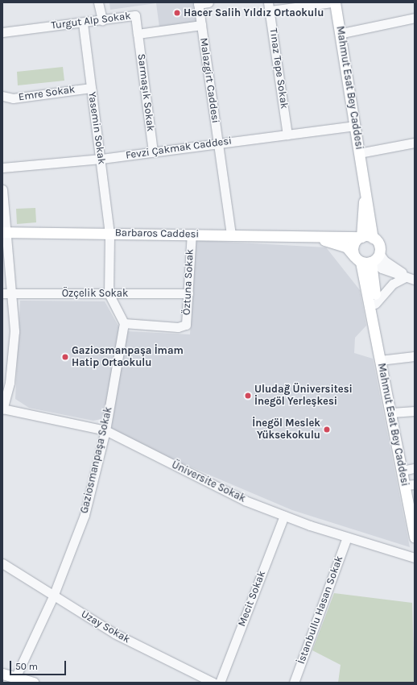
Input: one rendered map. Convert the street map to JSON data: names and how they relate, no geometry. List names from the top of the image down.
{
  "streets": {
    "main road": ["Mahmut Esat Bey Caddesi", "Barbaros Caddesi"],
    "street": [
      "Turgut Alp Sokak",
      "Tınaz Tepe Sokak",
      "Malazgirt Caddesi",
      "Sarmaşık Sokak",
      "Emre Sokak",
      "Yasemin Sokak",
      "Fevzi Çakmak Caddesi",
      "Öztuna Sokak",
      "Özçelik Sokak",
      "Gaziosmanpaşa Sokak",
      "Üniversite Sokak",
      "Mecit Sokak",
      "İstanbullu Hasan Sokak",
      "Uzay Sokak"
    ]
  },
  "crossings": [
    ["Turgut Alp Sokak", "Malazgirt Caddesi"],
    ["Turgut Alp Sokak", "Sarmaşık Sokak"],
    ["Turgut Alp Sokak", "Yasemin Sokak"],
    ["Tınaz Tepe Sokak", "Fevzi Çakmak Caddesi"],
    ["Malazgirt Caddesi", "Fevzi Çakmak Caddesi"],
    ["Malazgirt Caddesi", "Barbaros Caddesi"],
    ["Mahmut Esat Bey Caddesi", "Fevzi Çakmak Caddesi"],
    ["Sarmaşık Sokak", "Fevzi Çakmak Caddesi"],
    ["Emre Sokak", "Yasemin Sokak"],
    ["Yasemin Sokak", "Fevzi Çakmak Caddesi"],
    ["Yasemin Sokak", "Barbaros Caddesi"],
    ["Barbaros Caddesi", "Öztuna Sokak"],
    ["Öztuna Sokak", "Özçelik Sokak"],
    ["Öztuna Sokak", "Gaziosmanpaşa Sokak"],
    ["Gaziosmanpaşa Sokak", "Üniversite Sokak"],
    ["Gaziosmanpaşa Sokak", "Uzay Sokak"],
    ["Üniversite Sokak", "Mecit Sokak"],
    ["Üniversite Sokak", "İstanbullu Hasan Sokak"]
  ],
  "places": [
    "Hacer Salih Yıldız Ortaokulu",
    "Gaziosmanpaşa İmam Hatip Ortaokulu",
    "Uludağ Üniversitesi İnegöl Yerleşkesi",
    "İnegöl Meslek Yüksekokulu"
  ],
  "scale_bar": "50 m"
}
